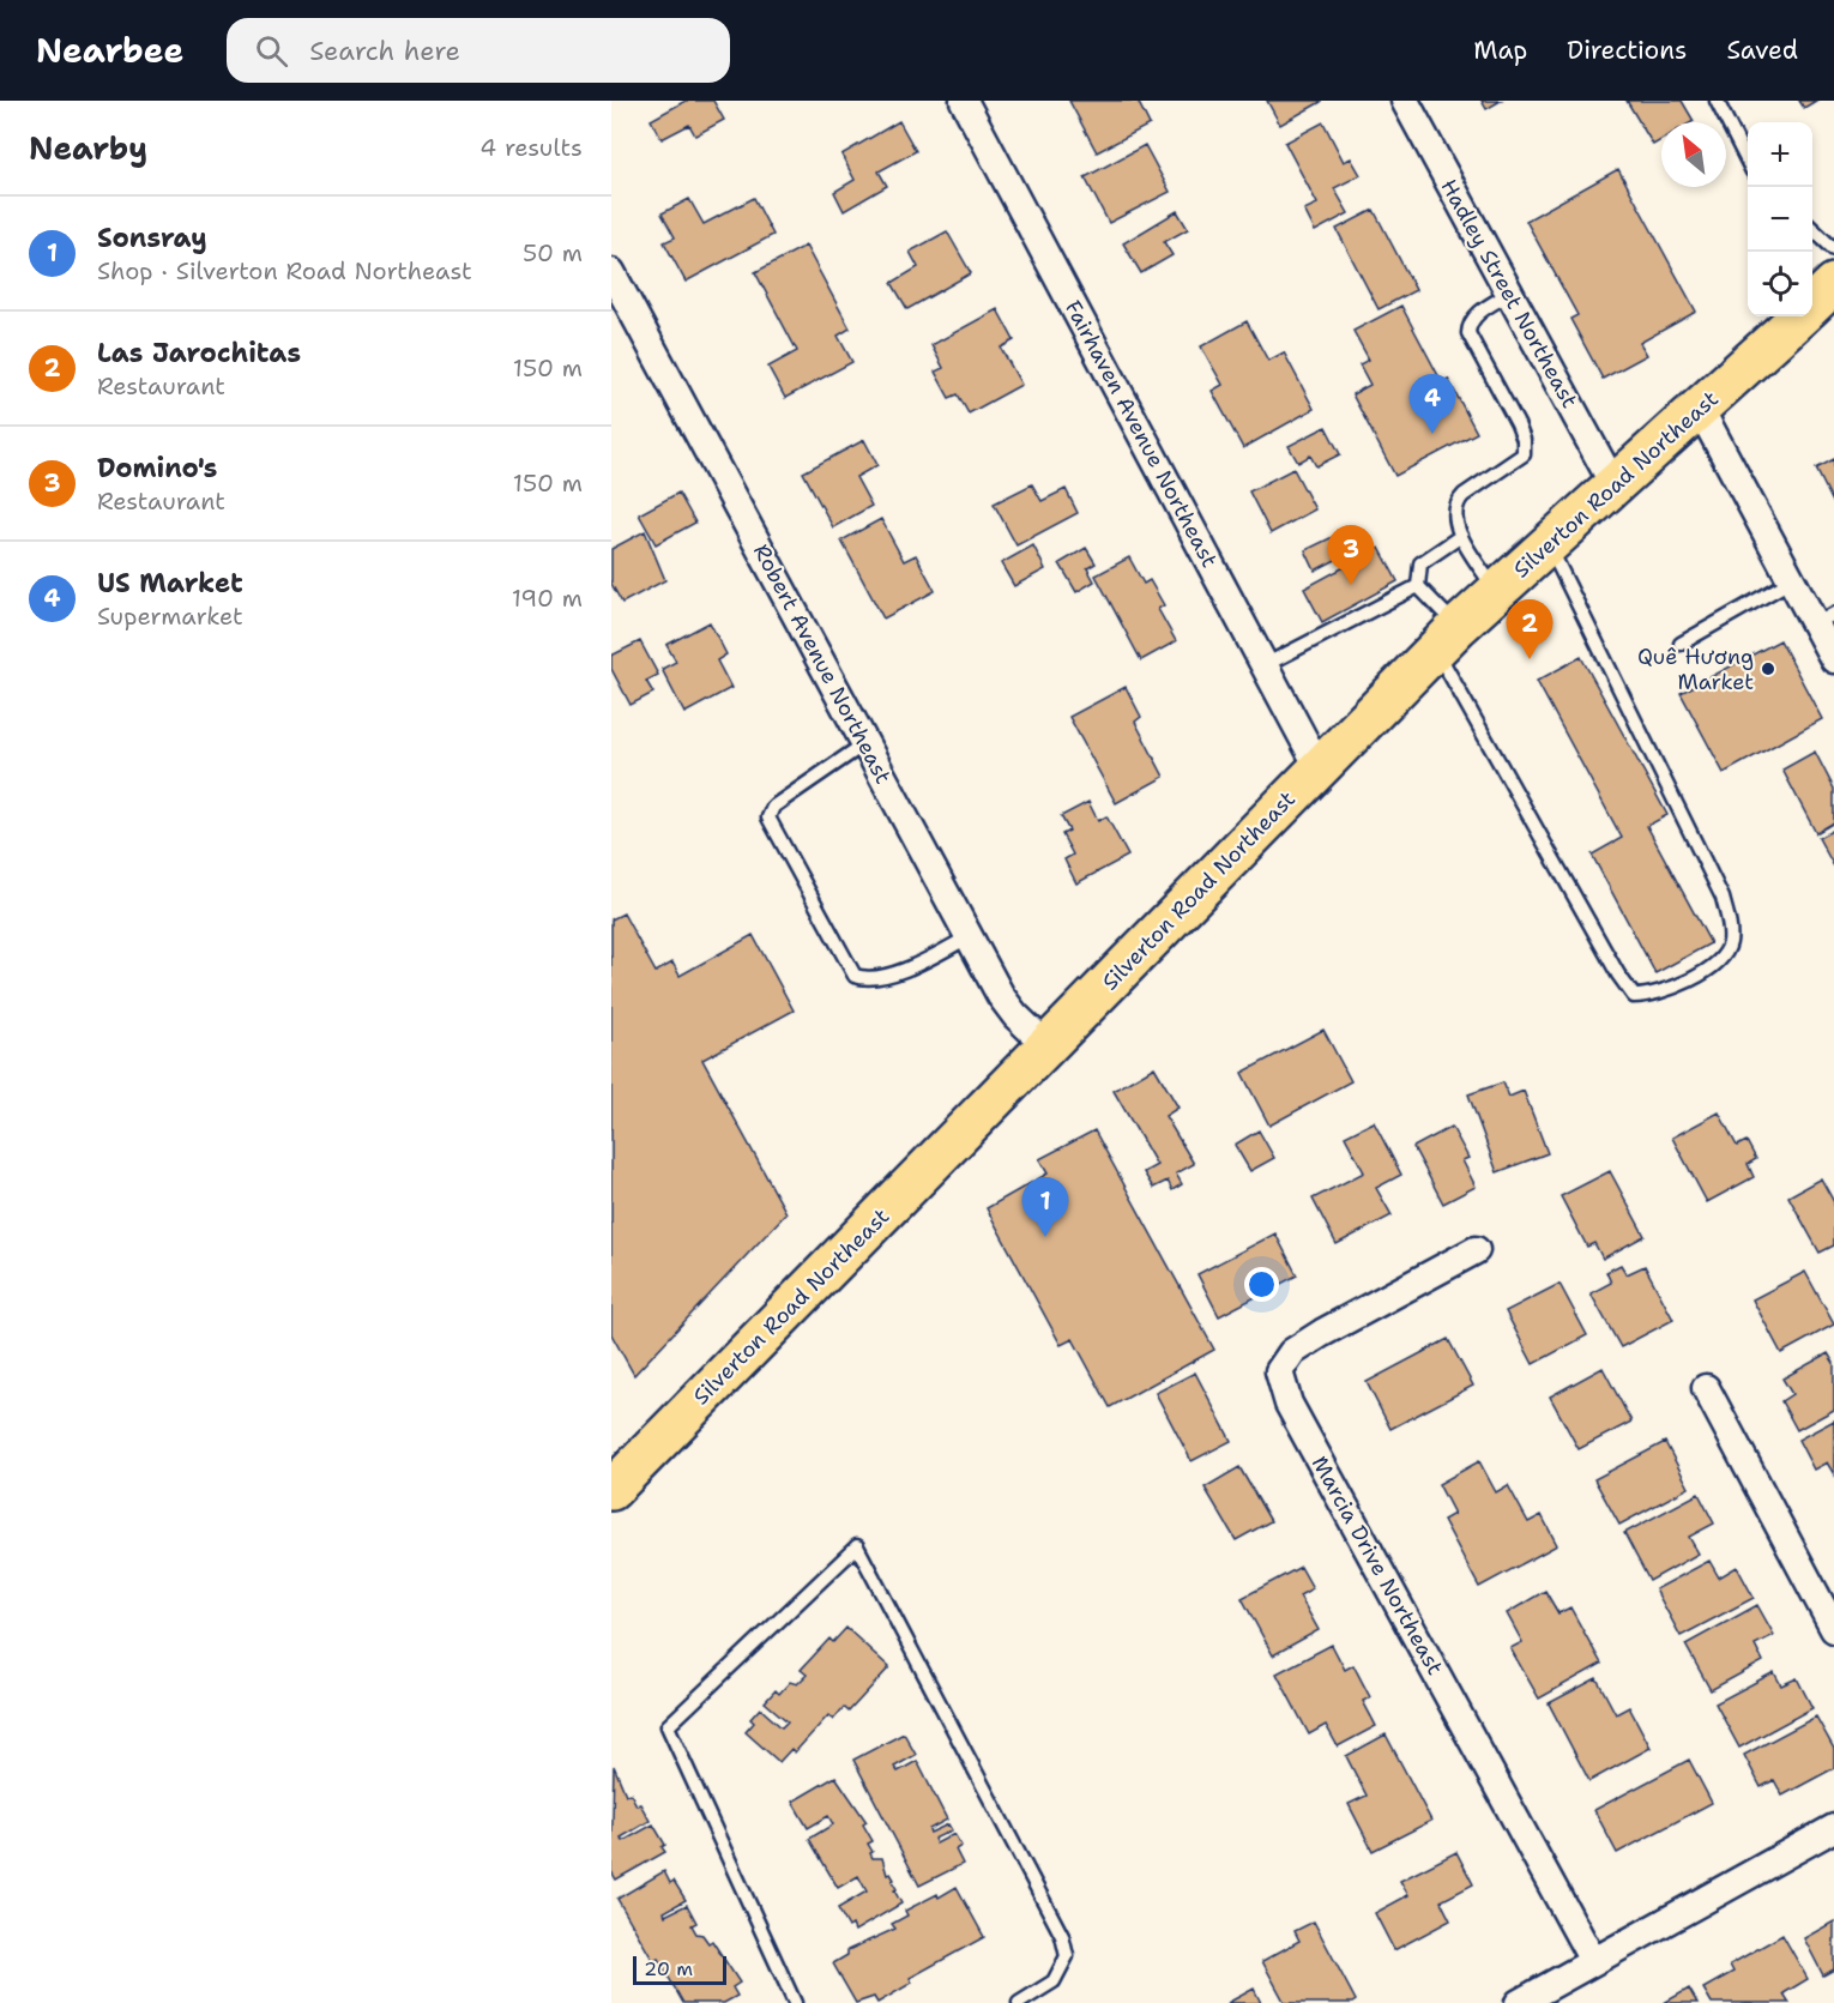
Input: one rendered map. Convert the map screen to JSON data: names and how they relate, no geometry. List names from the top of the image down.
{
  "streets": {
    "main road": ["Silverton Road Northeast"],
    "street": [
      "Hadley Street Northeast",
      "Fairhaven Avenue Northeast",
      "Robert Avenue Northeast",
      "Marcia Drive Northeast"
    ]
  },
  "crossings": [
    ["Hadley Street Northeast", "Silverton Road Northeast"],
    ["Fairhaven Avenue Northeast", "Silverton Road Northeast"],
    ["Silverton Road Northeast", "Robert Avenue Northeast"]
  ],
  "places": ["Quê Hương Market"],
  "scale_bar": "20 m",
  "north": "top left",
  "page": {
    "header": "Nearbee",
    "search": "Search here",
    "nav": ["Map", "Directions", "Saved"],
    "heading": ["Nearby", "4 results"],
    "map_buttons": ["+", "−"],
    "list": [
      {
        "mark": "1",
        "name": "Sonsray",
        "note": "Shop · Silverton Road Northeast",
        "value": "50 m"
      },
      {
        "mark": "2",
        "name": "Las Jarochitas",
        "note": "Restaurant",
        "value": "150 m"
      },
      {
        "mark": "3",
        "name": "Domino's",
        "note": "Restaurant",
        "value": "150 m"
      },
      {
        "mark": "4",
        "name": "US Market",
        "note": "Supermarket",
        "value": "190 m"
      }
    ],
    "pins": [
      "4",
      "3",
      "2",
      "1"
    ],
    "scale": "20 m"
  }
}
